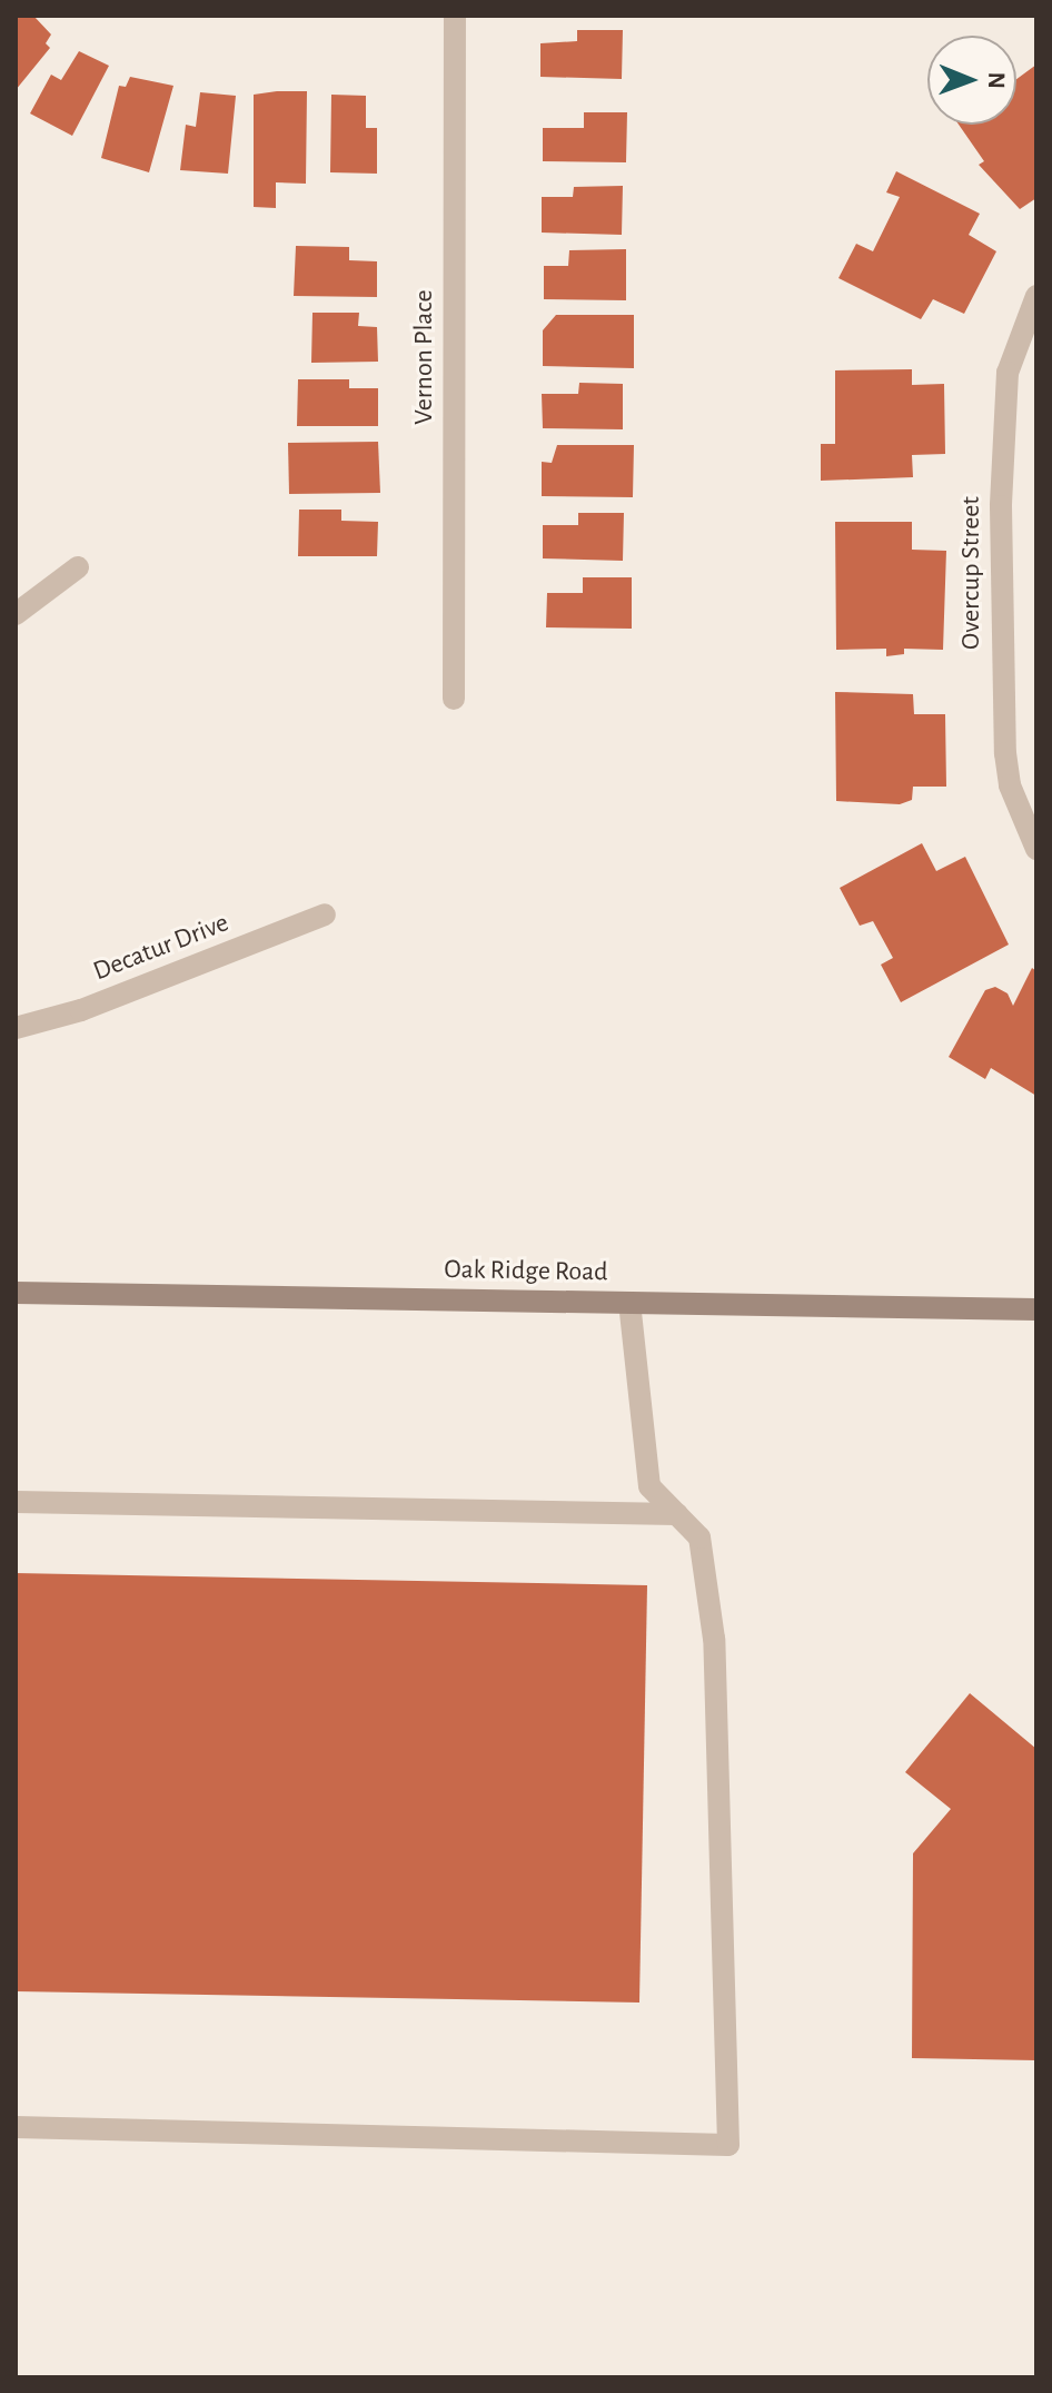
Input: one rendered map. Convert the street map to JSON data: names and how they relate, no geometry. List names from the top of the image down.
{
  "streets": {
    "street": [
      "Vernon Place",
      "Overcup Street",
      "Decatur Drive",
      "Oak Ridge Road"
    ]
  },
  "north": "right"
}
